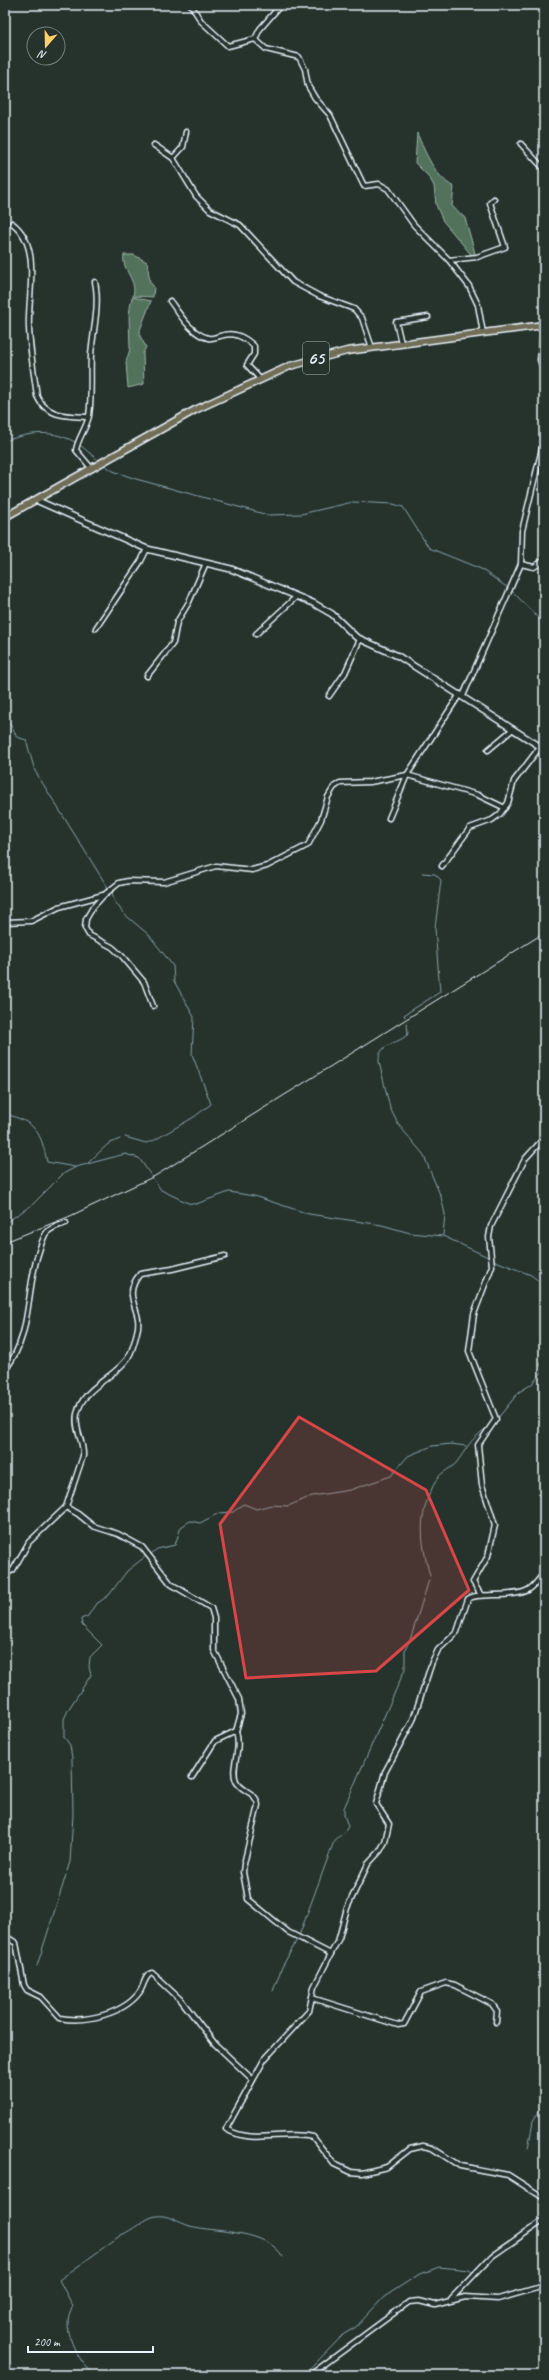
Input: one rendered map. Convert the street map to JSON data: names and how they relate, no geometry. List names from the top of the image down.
{
  "streets": {
    "main road": ["65"]
  },
  "scale_bar": "200 m",
  "north": "bottom"
}
